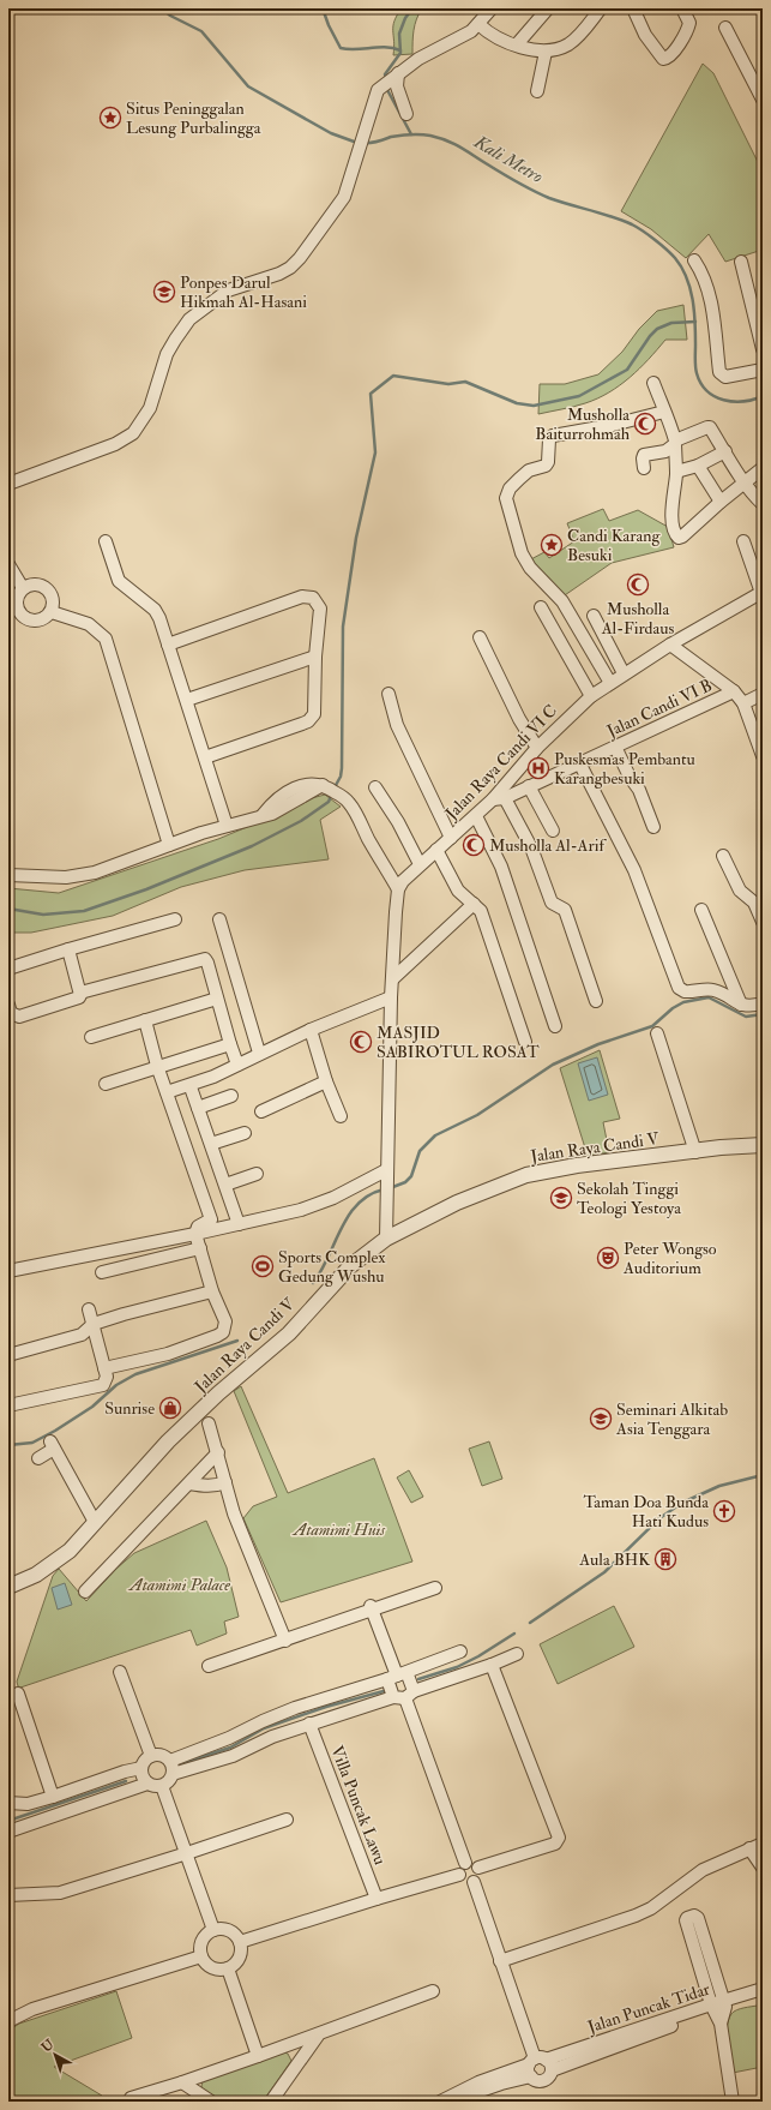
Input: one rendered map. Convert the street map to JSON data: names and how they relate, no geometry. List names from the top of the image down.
{
  "streets": {
    "street": [
      "Jalan Candi VI B",
      "Jalan Raya Candi VI C",
      "Jalan Raya Candi V",
      "Villa Puncak Lawu",
      "Jalan Puncak Tidar"
    ]
  },
  "crossings": [
    ["Jalan Candi VI B", "Jalan Raya Candi VI C"]
  ],
  "water": ["Kali Metro"],
  "parks": ["Atamimi Huis", "Atamimi Palace"],
  "places": {
    "place": ["Situs Peninggalan Lesung Purbalingga", "Candi Karang Besuki"],
    "school or university": ["Ponpes Darul Hikmah Al-Hasani", "Sekolah Tinggi Teologi Yestoya", "Seminari Alkitab Asia Tenggara"],
    "mosque": [
      "Musholla Baiturrohmah",
      "Musholla Al-Firdaus",
      "Musholla Al-Arif",
      "MASJID SABIROTUL ROSAT"
    ],
    "hospital": ["Puskesmas Pembantu Karangbesuki"],
    "theatre": ["Peter Wongso Auditorium"],
    "sports": ["Sports Complex Gedung Wushu"],
    "shop": ["Sunrise"],
    "church": ["Taman Doa Bunda Hati Kudus"],
    "building": ["Aula BHK"]
  },
  "north": "top left"
}
